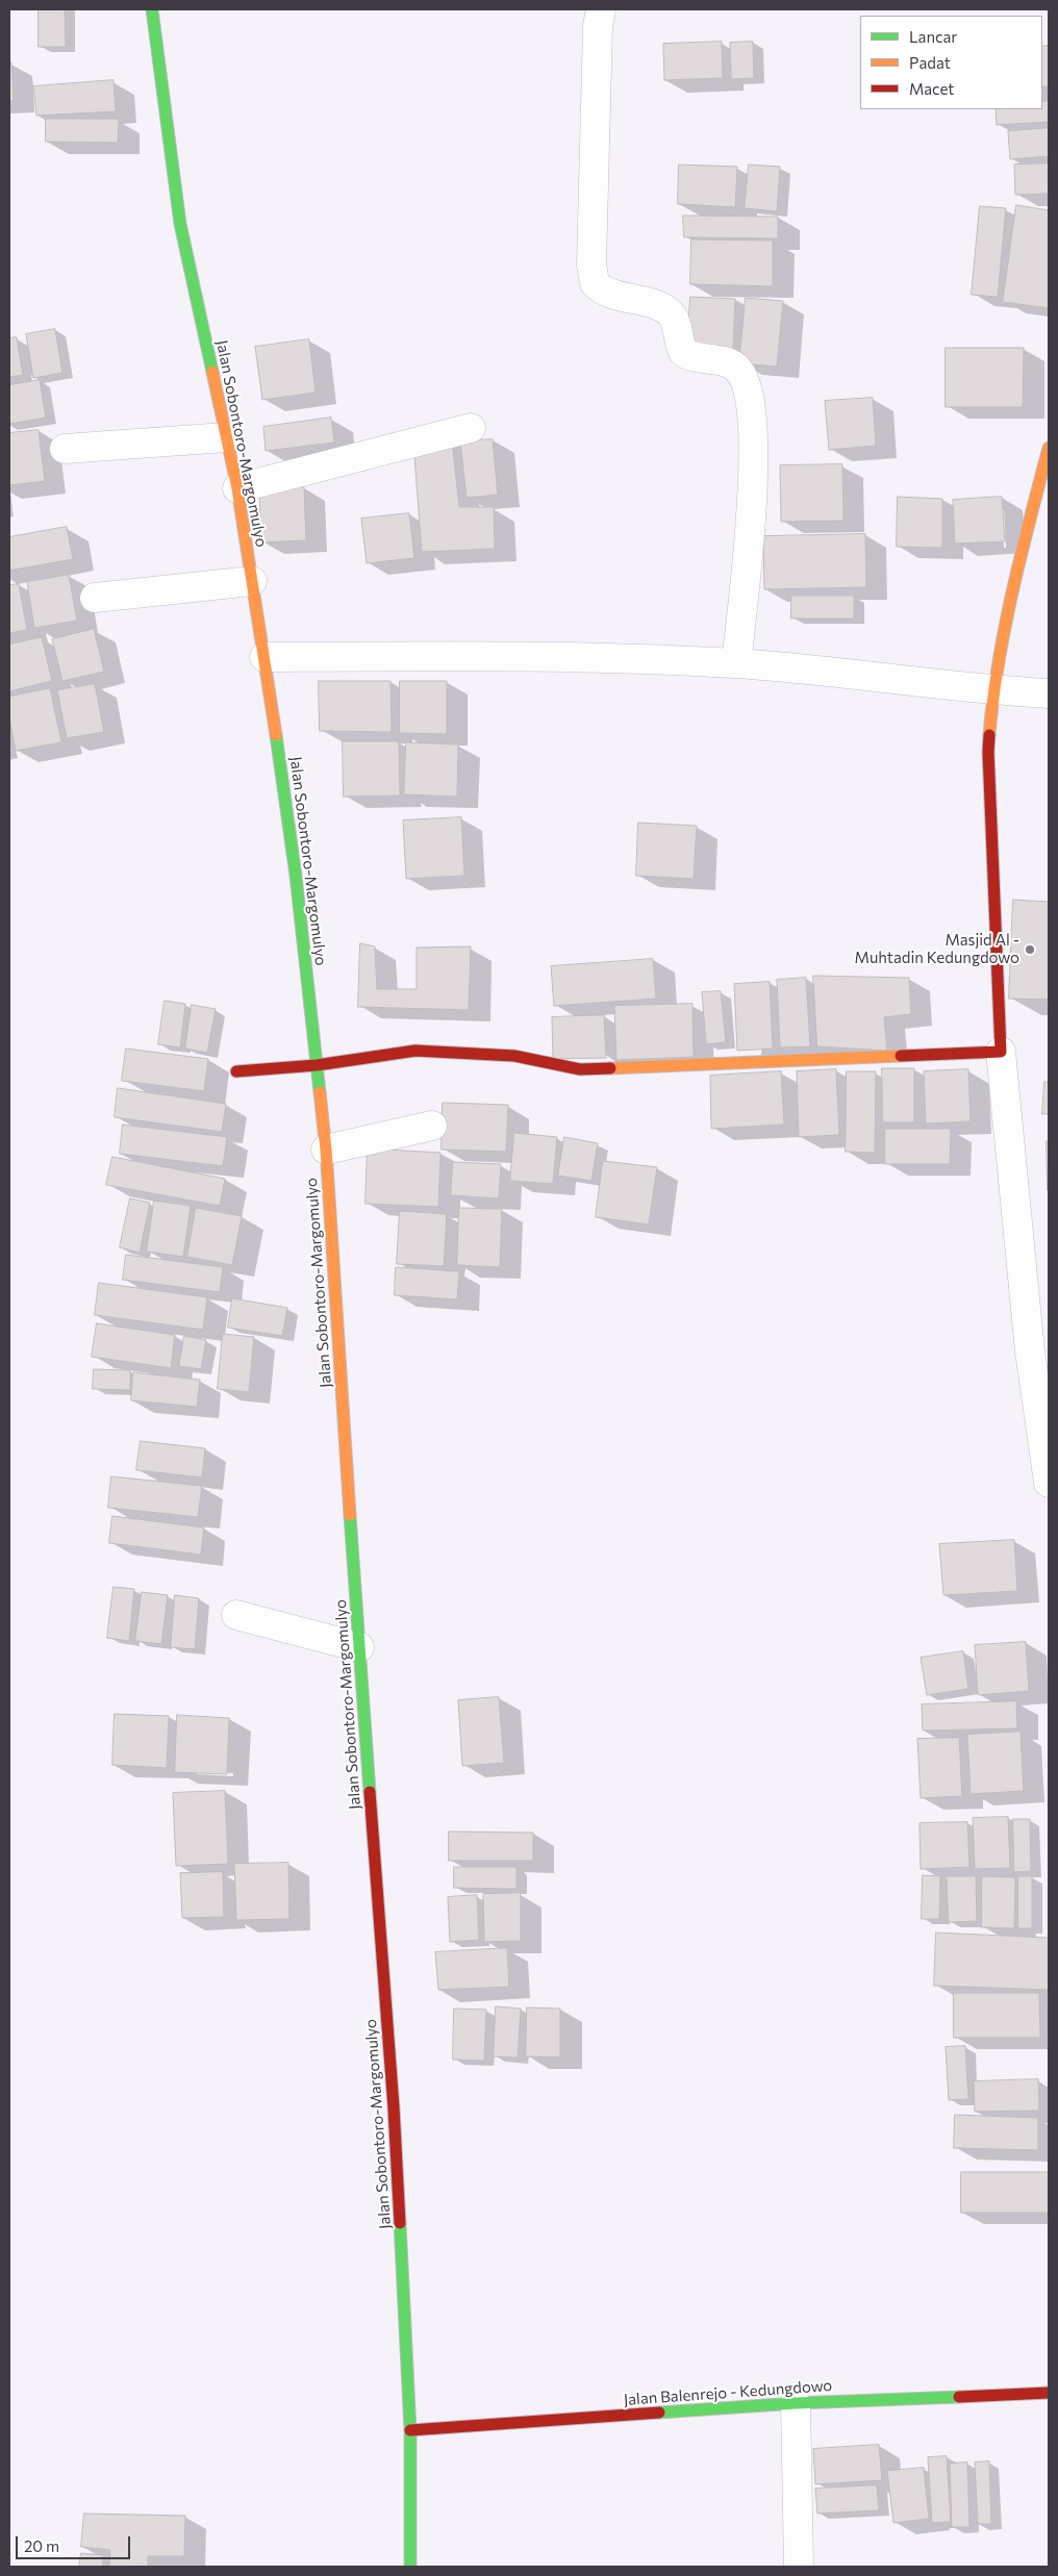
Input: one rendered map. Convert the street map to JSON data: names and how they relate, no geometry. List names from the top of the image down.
{
  "streets": {
    "street": ["Jalan Sobontoro-Margomulyo", "Jalan Balenrejo - Kedungdowo"]
  },
  "crossings": [
    ["Jalan Sobontoro-Margomulyo", "Jalan Balenrejo - Kedungdowo"]
  ],
  "places": ["Masjid Al - Muhtadin Kedungdowo"],
  "legend": ["Lancar", "Padat", "Macet"],
  "scale_bar": "20 m"
}
